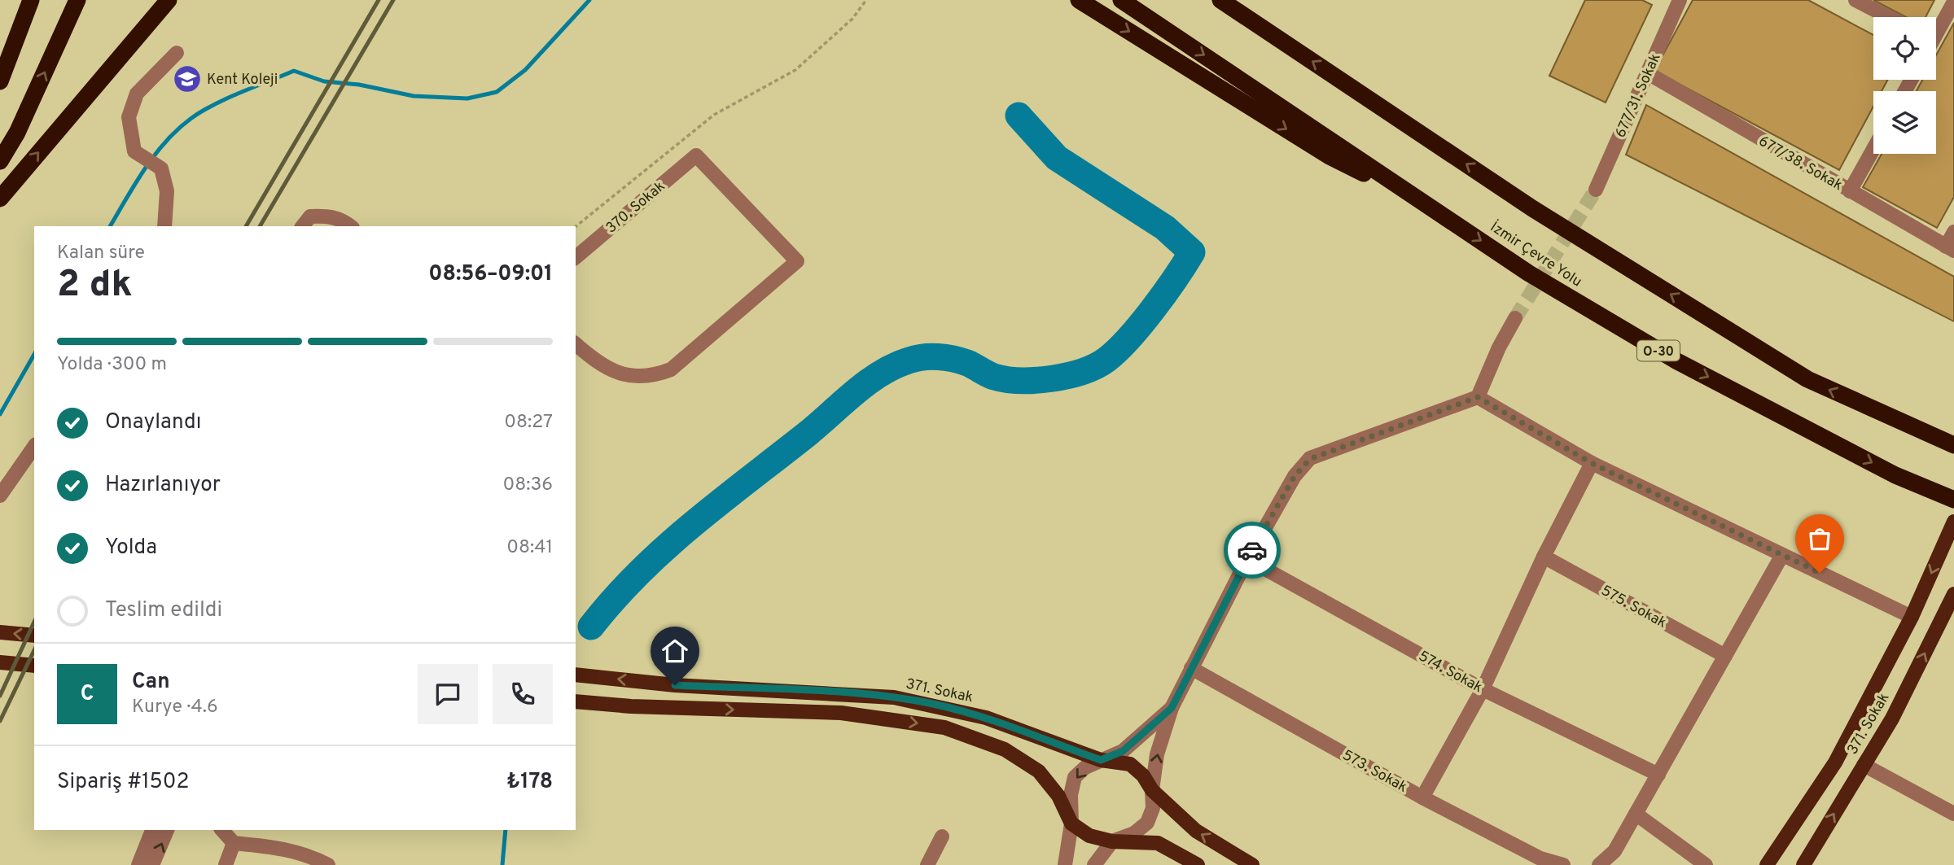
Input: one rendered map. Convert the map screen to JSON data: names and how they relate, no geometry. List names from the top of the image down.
{
  "streets": {
    "highway": ["İzmir Çevre Yolu", "O-30"],
    "main road": ["371. Sokak"],
    "street": [
      "677/31. Sokak",
      "677/38. Sokak",
      "370. Sokak",
      "575. Sokak",
      "574. Sokak",
      "573. Sokak"
    ]
  },
  "crossings": [
    ["677/31. Sokak", "677/38. Sokak"]
  ],
  "places": {
    "school or university": ["Kent Koleji"]
  },
  "page": {
    "heading": ["2 dk", "Kalan süre", "08:56–09:01"],
    "panel": [
      "Can",
      "Kurye · 4.6",
      "Sipariş #1502",
      "₺178"
    ],
    "bar": "Yolda · 300 m",
    "list": [
      ["Onaylandı", "08:27"],
      ["Hazırlanıyor", "08:36"],
      ["Yolda", "08:41"],
      "Teslim edildi"
    ],
    "round": "C"
  }
}
